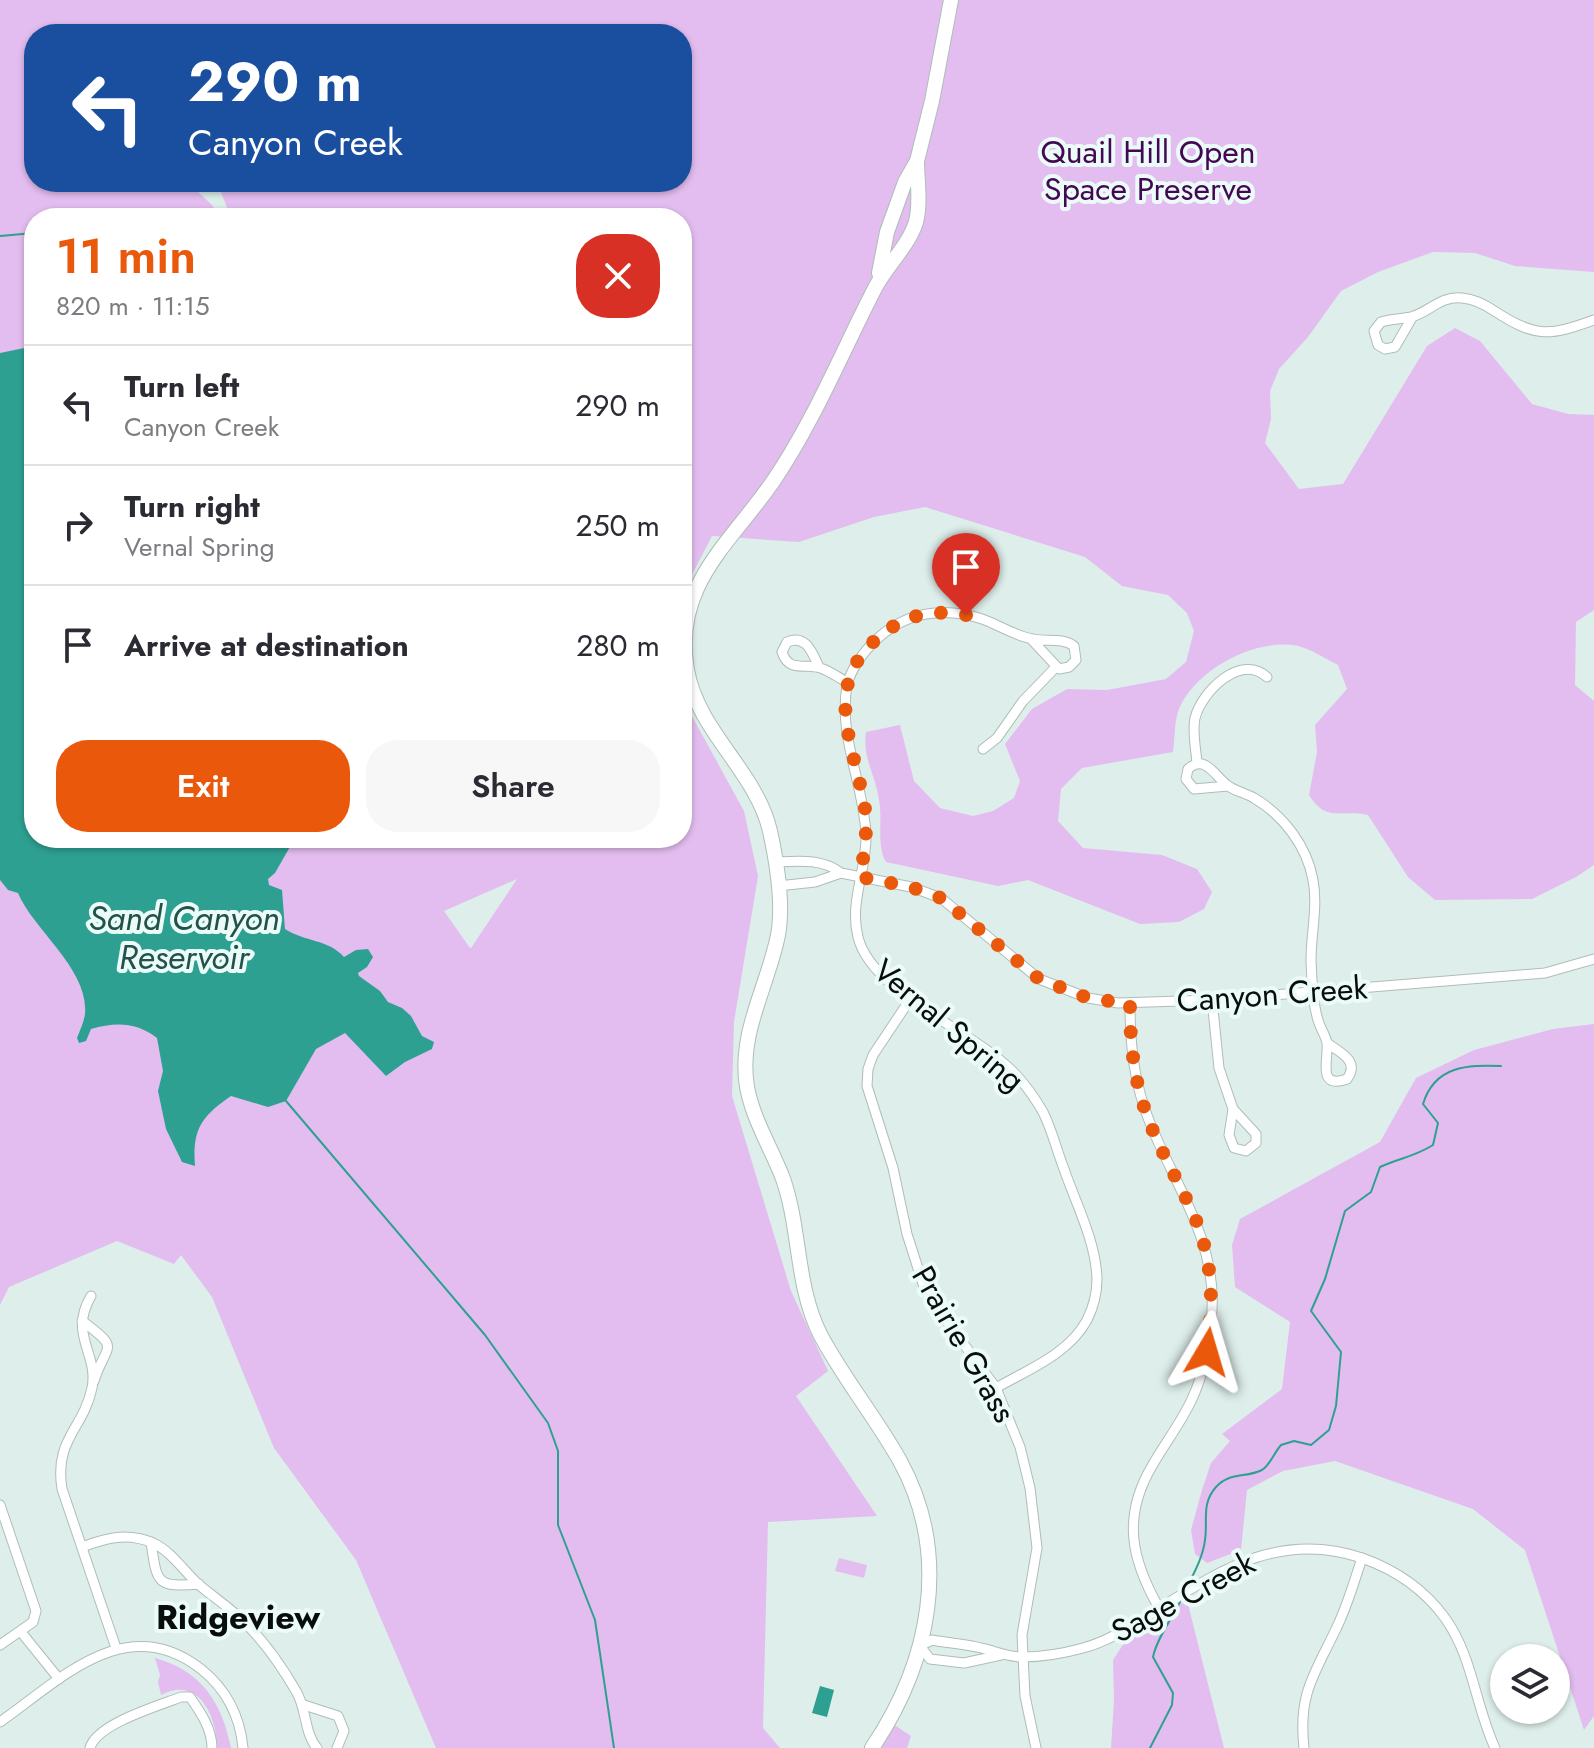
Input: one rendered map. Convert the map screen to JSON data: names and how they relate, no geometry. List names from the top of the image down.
{
  "streets": {
    "street": [
      "Canyon Creek",
      "Vernal Spring",
      "Prairie Grass",
      "Sage Creek"
    ]
  },
  "crossings": [
    ["Canyon Creek", "Vernal Spring"],
    ["Vernal Spring", "Prairie Grass"],
    ["Prairie Grass", "Sage Creek"]
  ],
  "districts": ["Ridgeview"],
  "water": ["Sand Canyon Reservoir"],
  "parks": ["Quail Hill Open Space Preserve"],
  "page": {
    "turn": ["290 m", "Canyon Creek"],
    "heading": ["11 min", "820 m · 11:15"],
    "list": [
      {
        "name": "Turn left",
        "note": "Canyon Creek",
        "value": "290 m"
      },
      {
        "name": "Turn right",
        "note": "Vernal Spring",
        "value": "250 m"
      },
      {
        "name": "Arrive at destination",
        "value": "280 m"
      }
    ],
    "buttons": ["Exit", "Share"]
  }
}
